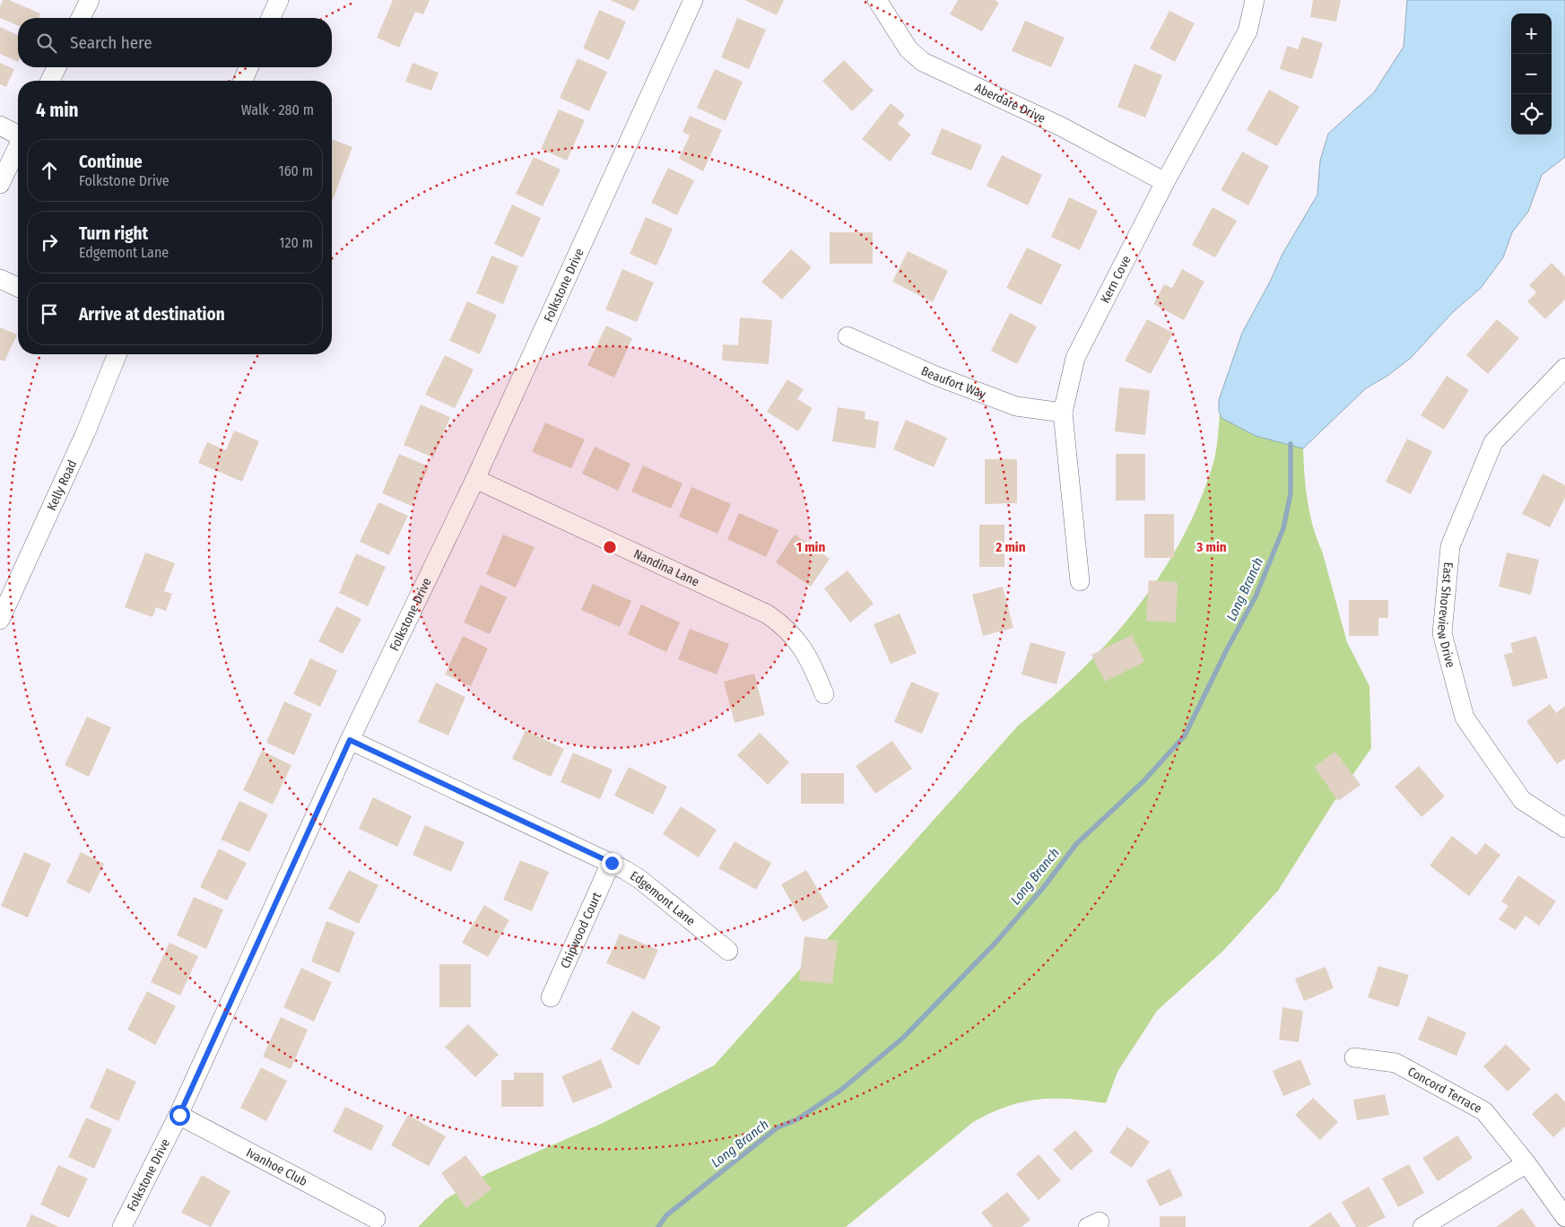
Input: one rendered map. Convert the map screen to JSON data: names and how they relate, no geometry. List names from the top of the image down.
{
  "streets": {
    "street": [
      "Aberdare Drive",
      "Kern Cove",
      "Folkstone Drive",
      "Beaufort Way",
      "Kelly Road",
      "Nandina Lane",
      "East Shoreview Drive",
      "Edgemont Lane",
      "Chipwood Court",
      "Concord Terrace",
      "Ivanhoe Club"
    ]
  },
  "crossings": [
    ["Aberdare Drive", "Kern Cove"],
    ["Kern Cove", "Beaufort Way"],
    ["Folkstone Drive", "Nandina Lane"],
    ["Folkstone Drive", "Edgemont Lane"],
    ["Folkstone Drive", "Ivanhoe Club"],
    ["Edgemont Lane", "Chipwood Court"]
  ],
  "water": ["Long Branch"],
  "page": {
    "map_buttons": ["+", "−"],
    "search": "Search here",
    "heading": ["4 min", "Walk · 280 m"],
    "list": [
      ["Continue", "Folkstone Drive", "160 m"],
      ["Turn right", "Edgemont Lane", "120 m"],
      "Arrive at destination"
    ]
  },
  "rings": ["1 min", "2 min", "3 min"]
}
